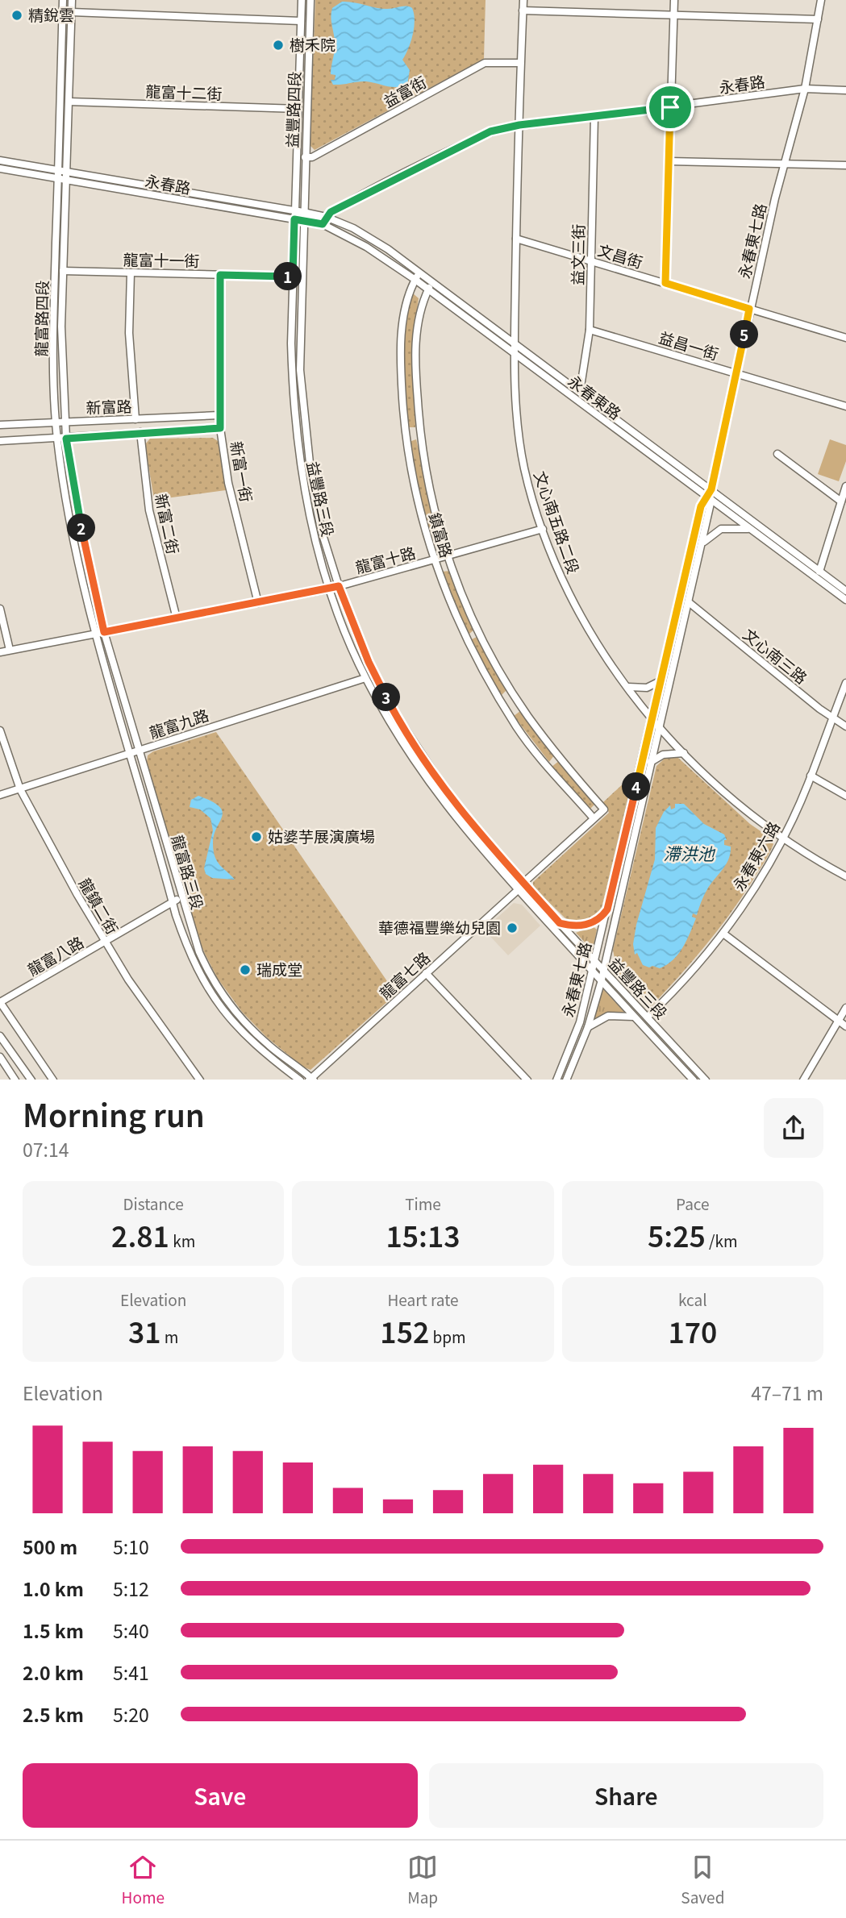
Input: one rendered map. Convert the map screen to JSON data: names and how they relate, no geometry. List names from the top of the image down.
{
  "streets": {
    "street": [
      "永春路",
      "益富街",
      "龍富十二街",
      "益豐路四段",
      "永春東七路",
      "益文三街",
      "文昌街",
      "龍富十一街",
      "龍富路四段",
      "益昌一街",
      "永春東路",
      "新富路",
      "新富一街",
      "益豐路三段",
      "文心南五路二段",
      "新富二街",
      "鎮富路",
      "龍富十路",
      "文心南三路",
      "龍富九路",
      "永春東六路",
      "龍富路三段",
      "龍鎮二街",
      "龍富八路",
      "龍富七路"
    ]
  },
  "crossings": [
    ["永春路", "益豐路四段"],
    ["永春路", "永春東七路"],
    ["永春路", "益文三街"],
    ["永春路", "龍富路四段"],
    ["永春路", "永春東路"],
    ["永春路", "益豐路三段"],
    ["永春路", "文心南五路二段"],
    ["益富街", "益豐路四段"],
    ["益富街", "文心南五路二段"],
    ["龍富十二街", "益豐路四段"],
    ["龍富十二街", "龍富路四段"],
    ["益豐路四段", "益豐路三段"],
    ["永春東七路", "文昌街"],
    ["永春東七路", "益昌一街"],
    ["永春東七路", "永春東路"],
    ["永春東七路", "益豐路三段"],
    ["永春東七路", "文心南五路二段"],
    ["永春東七路", "文心南三路"],
    ["益文三街", "文昌街"],
    ["益文三街", "益昌一街"],
    ["益文三街", "永春東路"],
    ["文昌街", "文心南五路二段"],
    ["龍富十一街", "龍富路四段"],
    ["龍富十一街", "新富一街"],
    ["龍富十一街", "益豐路三段"],
    ["龍富路四段", "新富路"],
    ["龍富路四段", "龍富十路"],
    ["龍富路四段", "龍富路三段"],
    ["永春東路", "文心南五路二段"],
    ["永春東路", "鎮富路"],
    ["新富路", "新富一街"],
    ["新富路", "新富二街"],
    ["新富一街", "龍富十路"],
    ["益豐路三段", "龍富十路"],
    ["益豐路三段", "龍富九路"],
    ["益豐路三段", "永春東六路"],
    ["益豐路三段", "龍富七路"],
    ["文心南五路二段", "龍富十路"],
    ["文心南五路二段", "永春東六路"],
    ["新富二街", "龍富十路"],
    ["鎮富路", "龍富十路"],
    ["龍富十路", "龍富路三段"],
    ["文心南三路", "永春東六路"],
    ["龍富九路", "龍富路三段"],
    ["龍富九路", "龍鎮二街"],
    ["龍富路三段", "龍富八路"],
    ["龍富路三段", "龍富七路"],
    ["龍鎮二街", "龍富八路"]
  ],
  "water": ["滯洪池"],
  "places": [
    "精銳雲",
    "樹禾院",
    "姑婆芋展演廣場",
    "華德福豐樂幼兒園",
    "瑞成堂"
  ],
  "page": {
    "pins": [
      "1",
      "5",
      "2",
      "3",
      "4"
    ],
    "heading": ["Morning run", "07:14"],
    "stats": [
      ["Distance", "2.81 km"],
      ["Time", "15:13"],
      ["Pace", "5:25 /km"],
      ["Elevation", "31 m"],
      ["Heart rate", "152 bpm"],
      ["kcal", "170"]
    ],
    "chart": ["Elevation", "47–71 m"],
    "list": [
      {
        "name": "500 m",
        "note": "5:10"
      },
      {
        "name": "1.0 km",
        "note": "5:12"
      },
      {
        "name": "1.5 km",
        "note": "5:40"
      },
      {
        "name": "2.0 km",
        "note": "5:41"
      },
      {
        "name": "2.5 km",
        "note": "5:20"
      }
    ],
    "buttons": ["Save", "Share"],
    "tabs": ["Home", "Map", "Saved"]
  }
}
